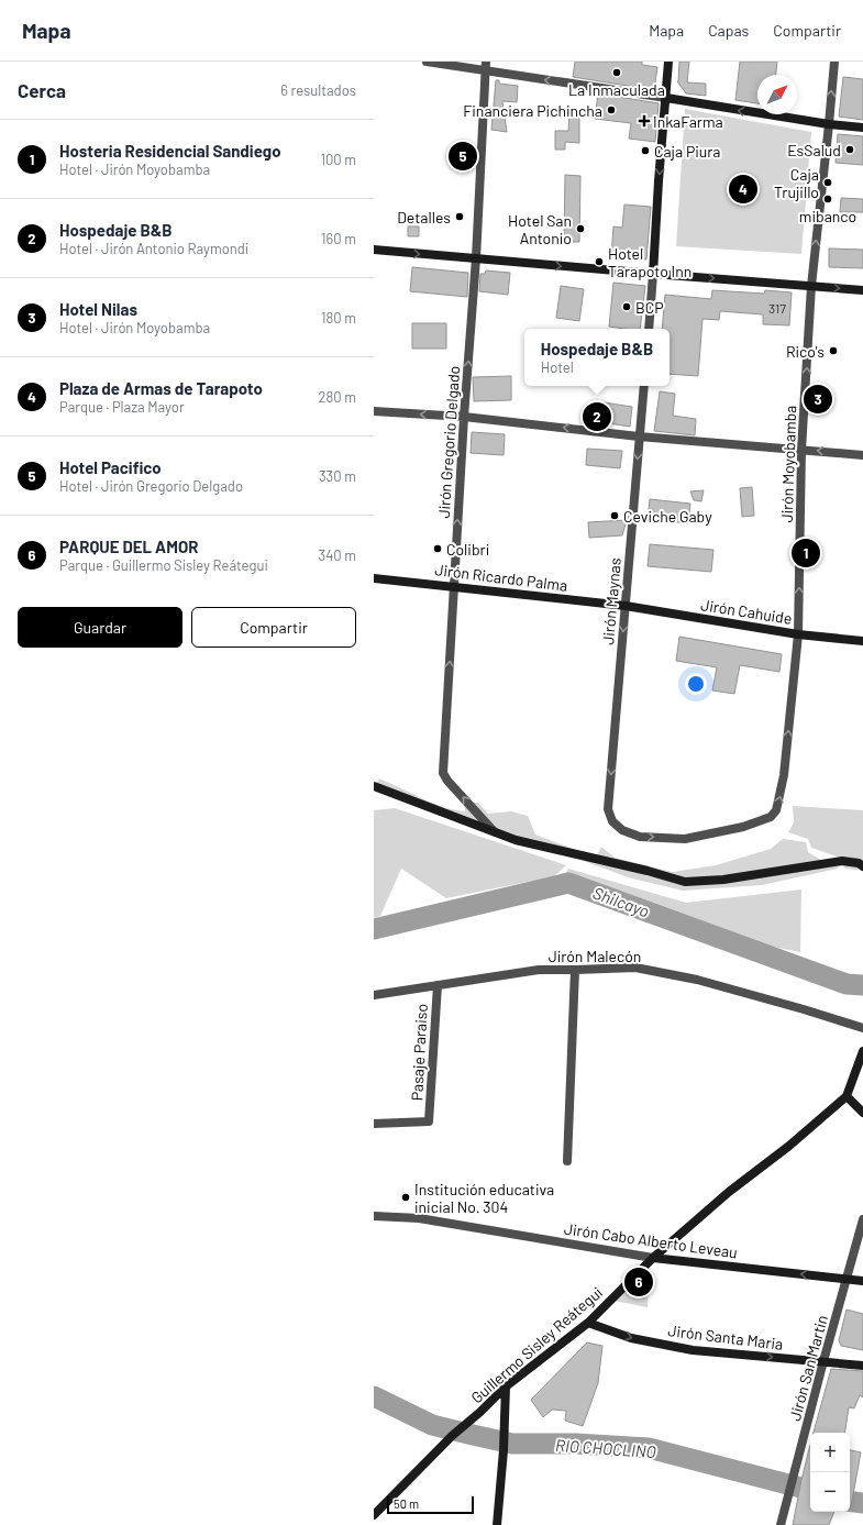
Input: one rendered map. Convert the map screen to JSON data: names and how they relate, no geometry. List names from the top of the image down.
{
  "streets": {
    "street": [
      "Jirón Gregorio Delgado",
      "Jirón Moyobamba",
      "Jirón Ricardo Palma",
      "Jirón Maynas",
      "Jirón Cahuide",
      "Jirón Malecón",
      "Pasaje Paraiso",
      "Jirón Cabo Alberto Leveau",
      "Jirón Santa Maria",
      "Guillermo Sisley Reátegui",
      "Jirón San Martin"
    ]
  },
  "crossings": [
    ["Jirón Gregorio Delgado", "Jirón Ricardo Palma"],
    ["Jirón Moyobamba", "Jirón Maynas"],
    ["Jirón Moyobamba", "Jirón Cahuide"],
    ["Jirón Ricardo Palma", "Jirón Maynas"],
    ["Jirón Ricardo Palma", "Jirón Cahuide"],
    ["Jirón Maynas", "Jirón Cahuide"],
    ["Jirón Malecón", "Pasaje Paraiso"],
    ["Jirón Cabo Alberto Leveau", "Guillermo Sisley Reátegui"],
    ["Jirón Cabo Alberto Leveau", "Jirón San Martin"],
    ["Jirón Santa Maria", "Guillermo Sisley Reátegui"],
    ["Jirón Santa Maria", "Jirón San Martin"]
  ],
  "one_way": [
    "Jirón Gregorio Delgado",
    "Jirón Moyobamba",
    "Jirón Maynas",
    "Jirón Cabo Alberto Leveau",
    "Jirón Santa Maria"
  ],
  "water": ["Shilcayo", "RIO CHOCLINO"],
  "places": {
    "other": [
      "La Inmaculada",
      "Financiera Pichincha",
      "EsSalud",
      "Caja Piura",
      "Caja Trujillo",
      "mibanco",
      "Detalles",
      "Hotel San Antonio",
      "Hotel Tarapoto Inn",
      "BCP",
      "Rico's",
      "Ceviche Gaby",
      "Colibri",
      "Institución educativa inicial No. 304"
    ],
    "health": ["InkaFarma"]
  },
  "house_numbers": ["317"],
  "scale_bar": "50 m",
  "north": "top right",
  "page": {
    "header": "Mapa",
    "nav": ["Mapa", "Capas", "Compartir"],
    "heading": ["Cerca", "6 resultados"],
    "list": [
      {
        "mark": "1",
        "name": "Hosteria Residencial Sandiego",
        "note": "Hotel · Jirón Moyobamba",
        "value": "100 m"
      },
      {
        "mark": "2",
        "name": "Hospedaje B&B",
        "note": "Hotel · Jirón Antonio Raymondi",
        "value": "160 m"
      },
      {
        "mark": "3",
        "name": "Hotel Nilas",
        "note": "Hotel · Jirón Moyobamba",
        "value": "180 m"
      },
      {
        "mark": "4",
        "name": "Plaza de Armas de Tarapoto",
        "note": "Parque · Plaza Mayor",
        "value": "280 m"
      },
      {
        "mark": "5",
        "name": "Hotel Pacifico",
        "note": "Hotel · Jirón Gregorio Delgado",
        "value": "330 m"
      },
      {
        "mark": "6",
        "name": "PARQUE DEL AMOR",
        "note": "Parque · Guillermo Sisley Reátegui",
        "value": "340 m"
      }
    ],
    "pins": [
      "5",
      "4",
      "3",
      "2",
      "1",
      "6"
    ],
    "popup": ["Hospedaje B&B", "Hotel"],
    "buttons": ["Guardar", "Compartir"],
    "map_buttons": ["+", "−"],
    "scale": "50 m"
  }
}
